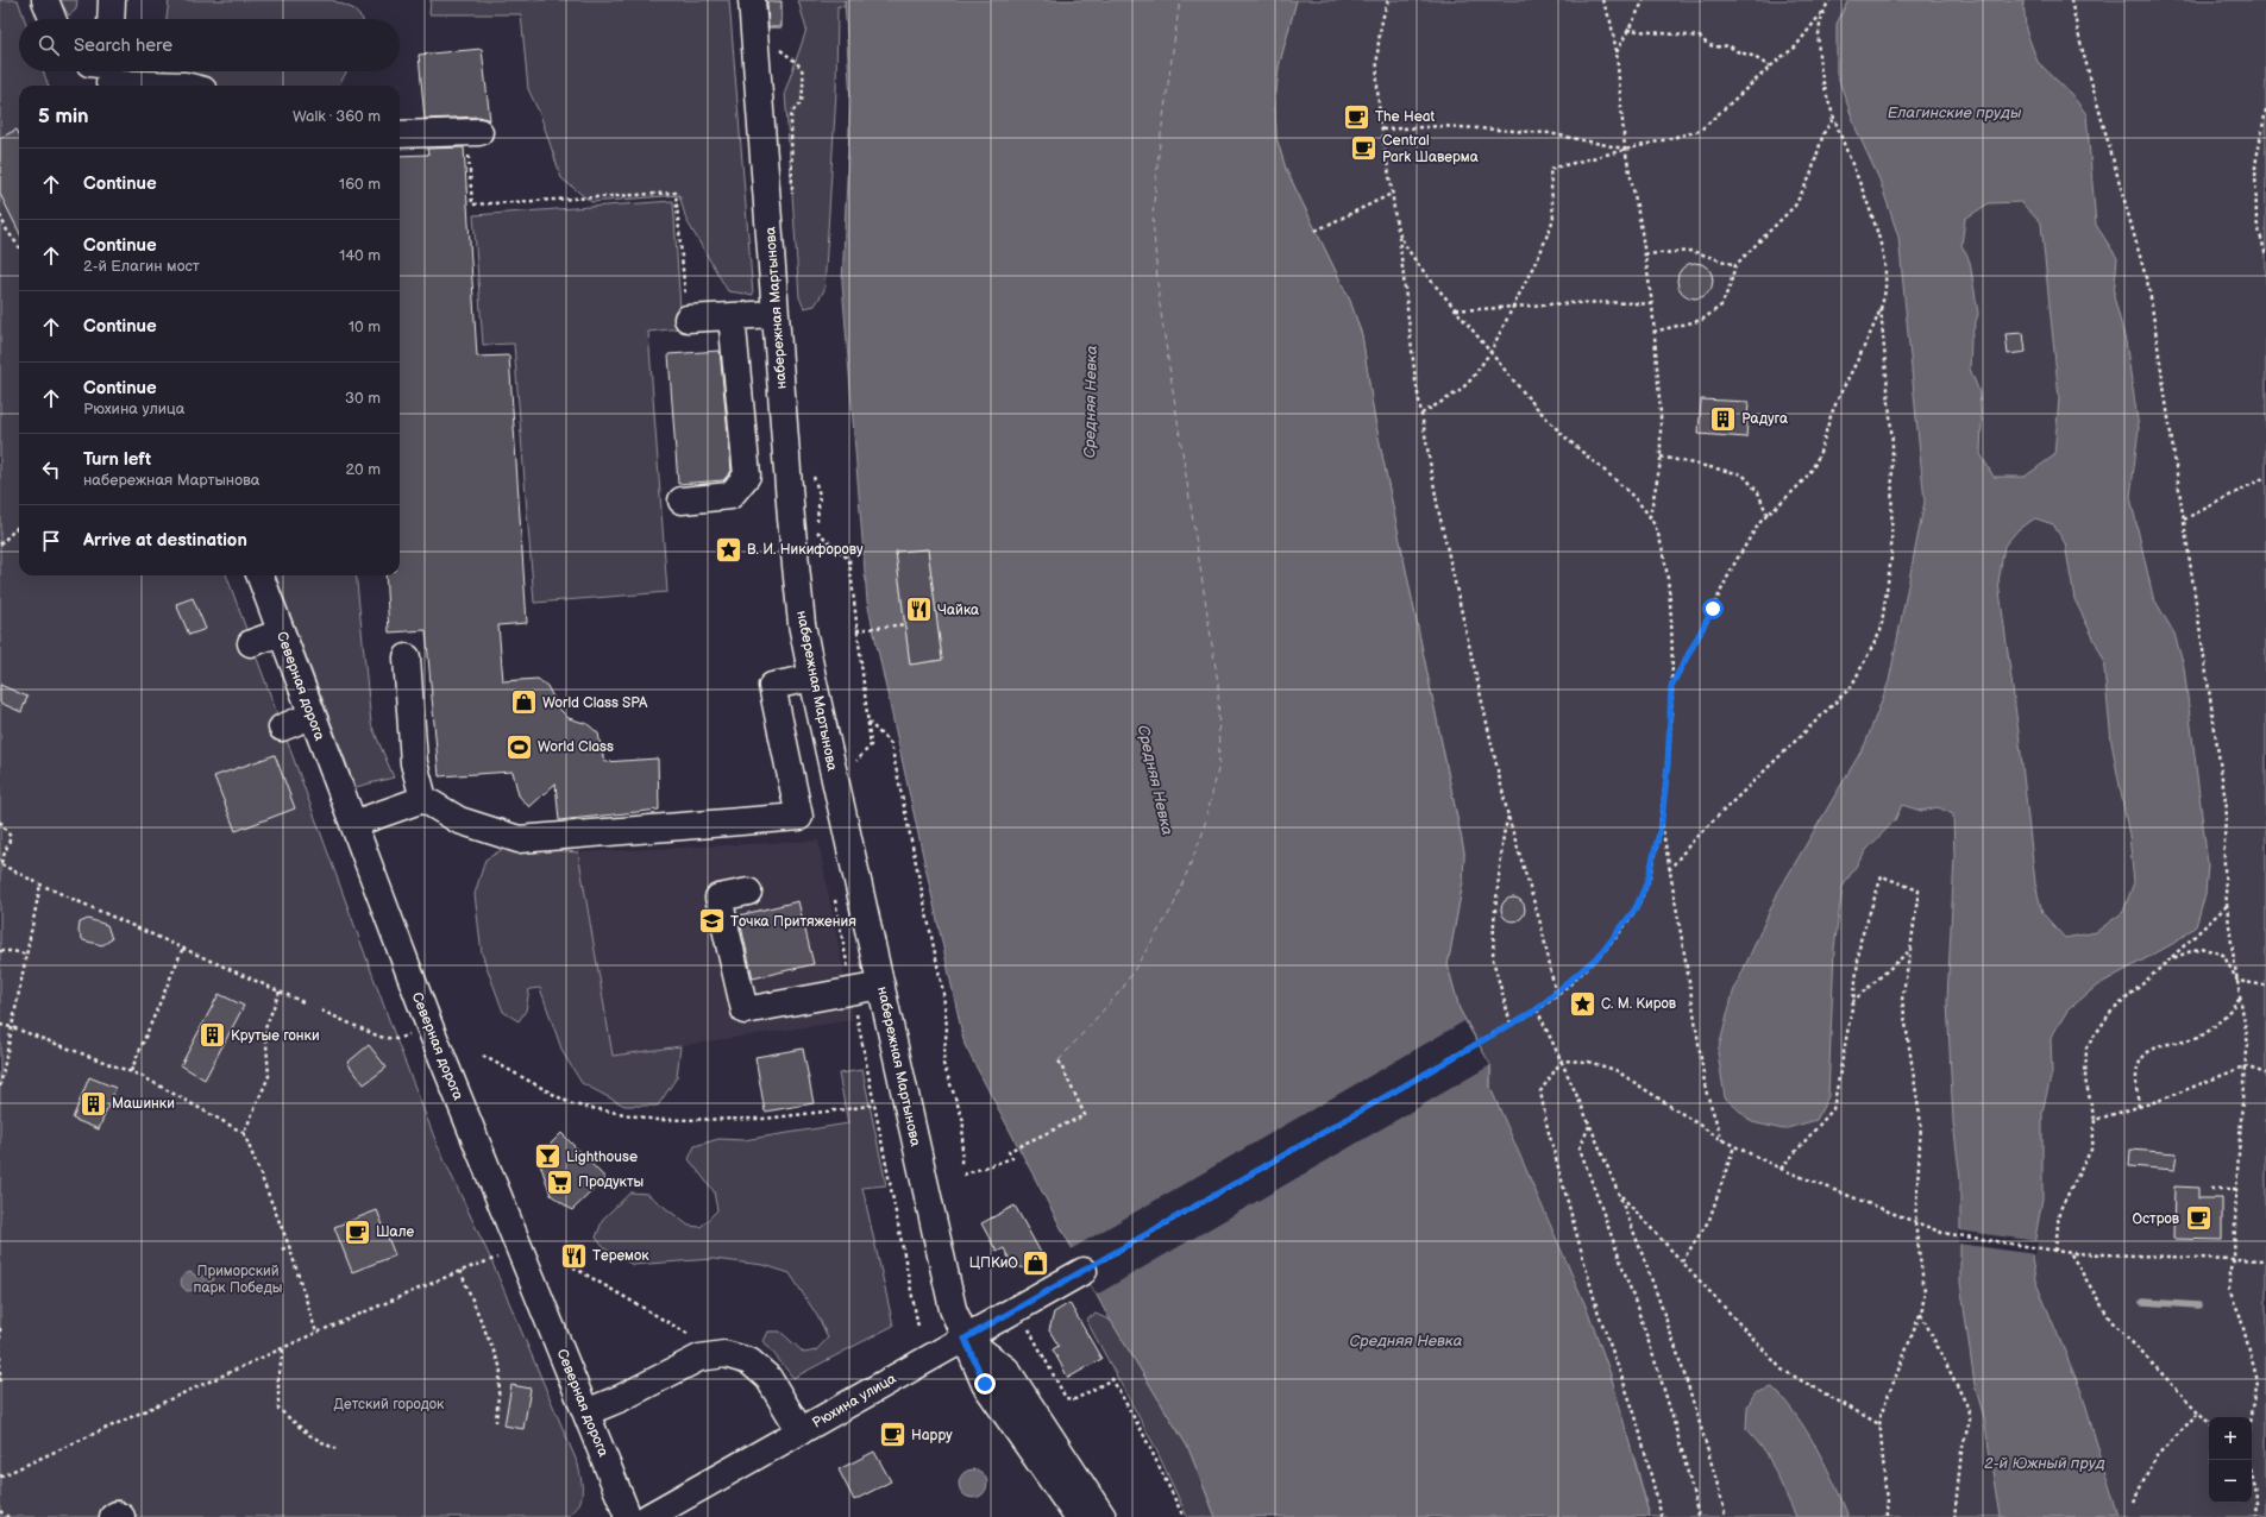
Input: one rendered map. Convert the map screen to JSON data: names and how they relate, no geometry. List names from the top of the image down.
{
  "streets": {
    "street": ["набережная Мартынова", "Северная дорога", "Рюхина улица"]
  },
  "crossings": [
    ["набережная Мартынова", "Рюхина улица"]
  ],
  "water": ["Елагинские пруды", "Средняя Невка", "2-й Южный пруд"],
  "parks": ["Приморский парк Победы", "Детский городок"],
  "places": {
    "cafe": [
      "The Heat",
      "Central Park Шаверма",
      "Остров",
      "Шале",
      "Happy"
    ],
    "building": ["Радуга", "Крутые гонки", "Машинки"],
    "place": ["В. И. Никифорову", "С. М. Киров"],
    "restaurant": ["Чайка", "Теремок"],
    "shop": ["World Class SPA", "ЦПКиО"],
    "sports": ["World Class"],
    "school or university": ["Точка Притяжения"],
    "bar": ["Lighthouse"],
    "supermarket": ["Продукты"]
  },
  "page": {
    "search": "Search here",
    "heading": ["5 min", "Walk · 360 m"],
    "list": [
      ["Continue", "160 m"],
      ["Continue", "2-й Елагин мост", "140 m"],
      ["Continue", "10 m"],
      ["Continue", "Рюхина улица", "30 m"],
      ["Turn left", "набережная Мартынова", "20 m"],
      "Arrive at destination"
    ],
    "map_buttons": ["+", "−"]
  }
}
